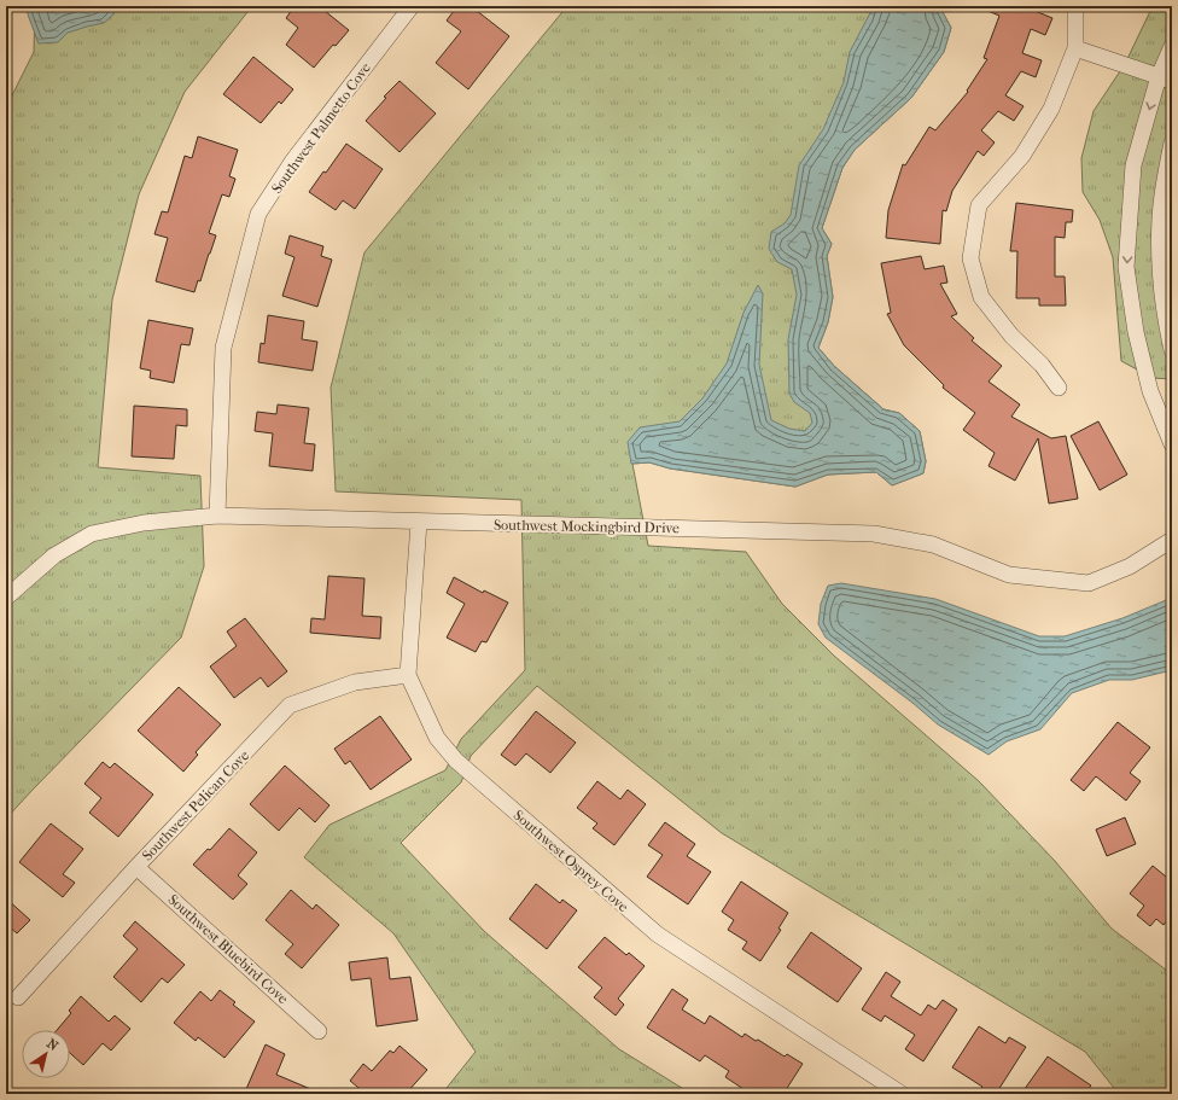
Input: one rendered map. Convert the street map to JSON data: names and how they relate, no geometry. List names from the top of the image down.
{
  "streets": {
    "street": [
      "Southwest Palmetto Cove",
      "Southwest Mockingbird Drive",
      "Southwest Pelican Cove",
      "Southwest Osprey Cove",
      "Southwest Bluebird Cove"
    ]
  },
  "crossings": [
    ["Southwest Palmetto Cove", "Southwest Mockingbird Drive"],
    ["Southwest Mockingbird Drive", "Southwest Osprey Cove"],
    ["Southwest Pelican Cove", "Southwest Osprey Cove"],
    ["Southwest Pelican Cove", "Southwest Bluebird Cove"]
  ],
  "north": "top right"
}
